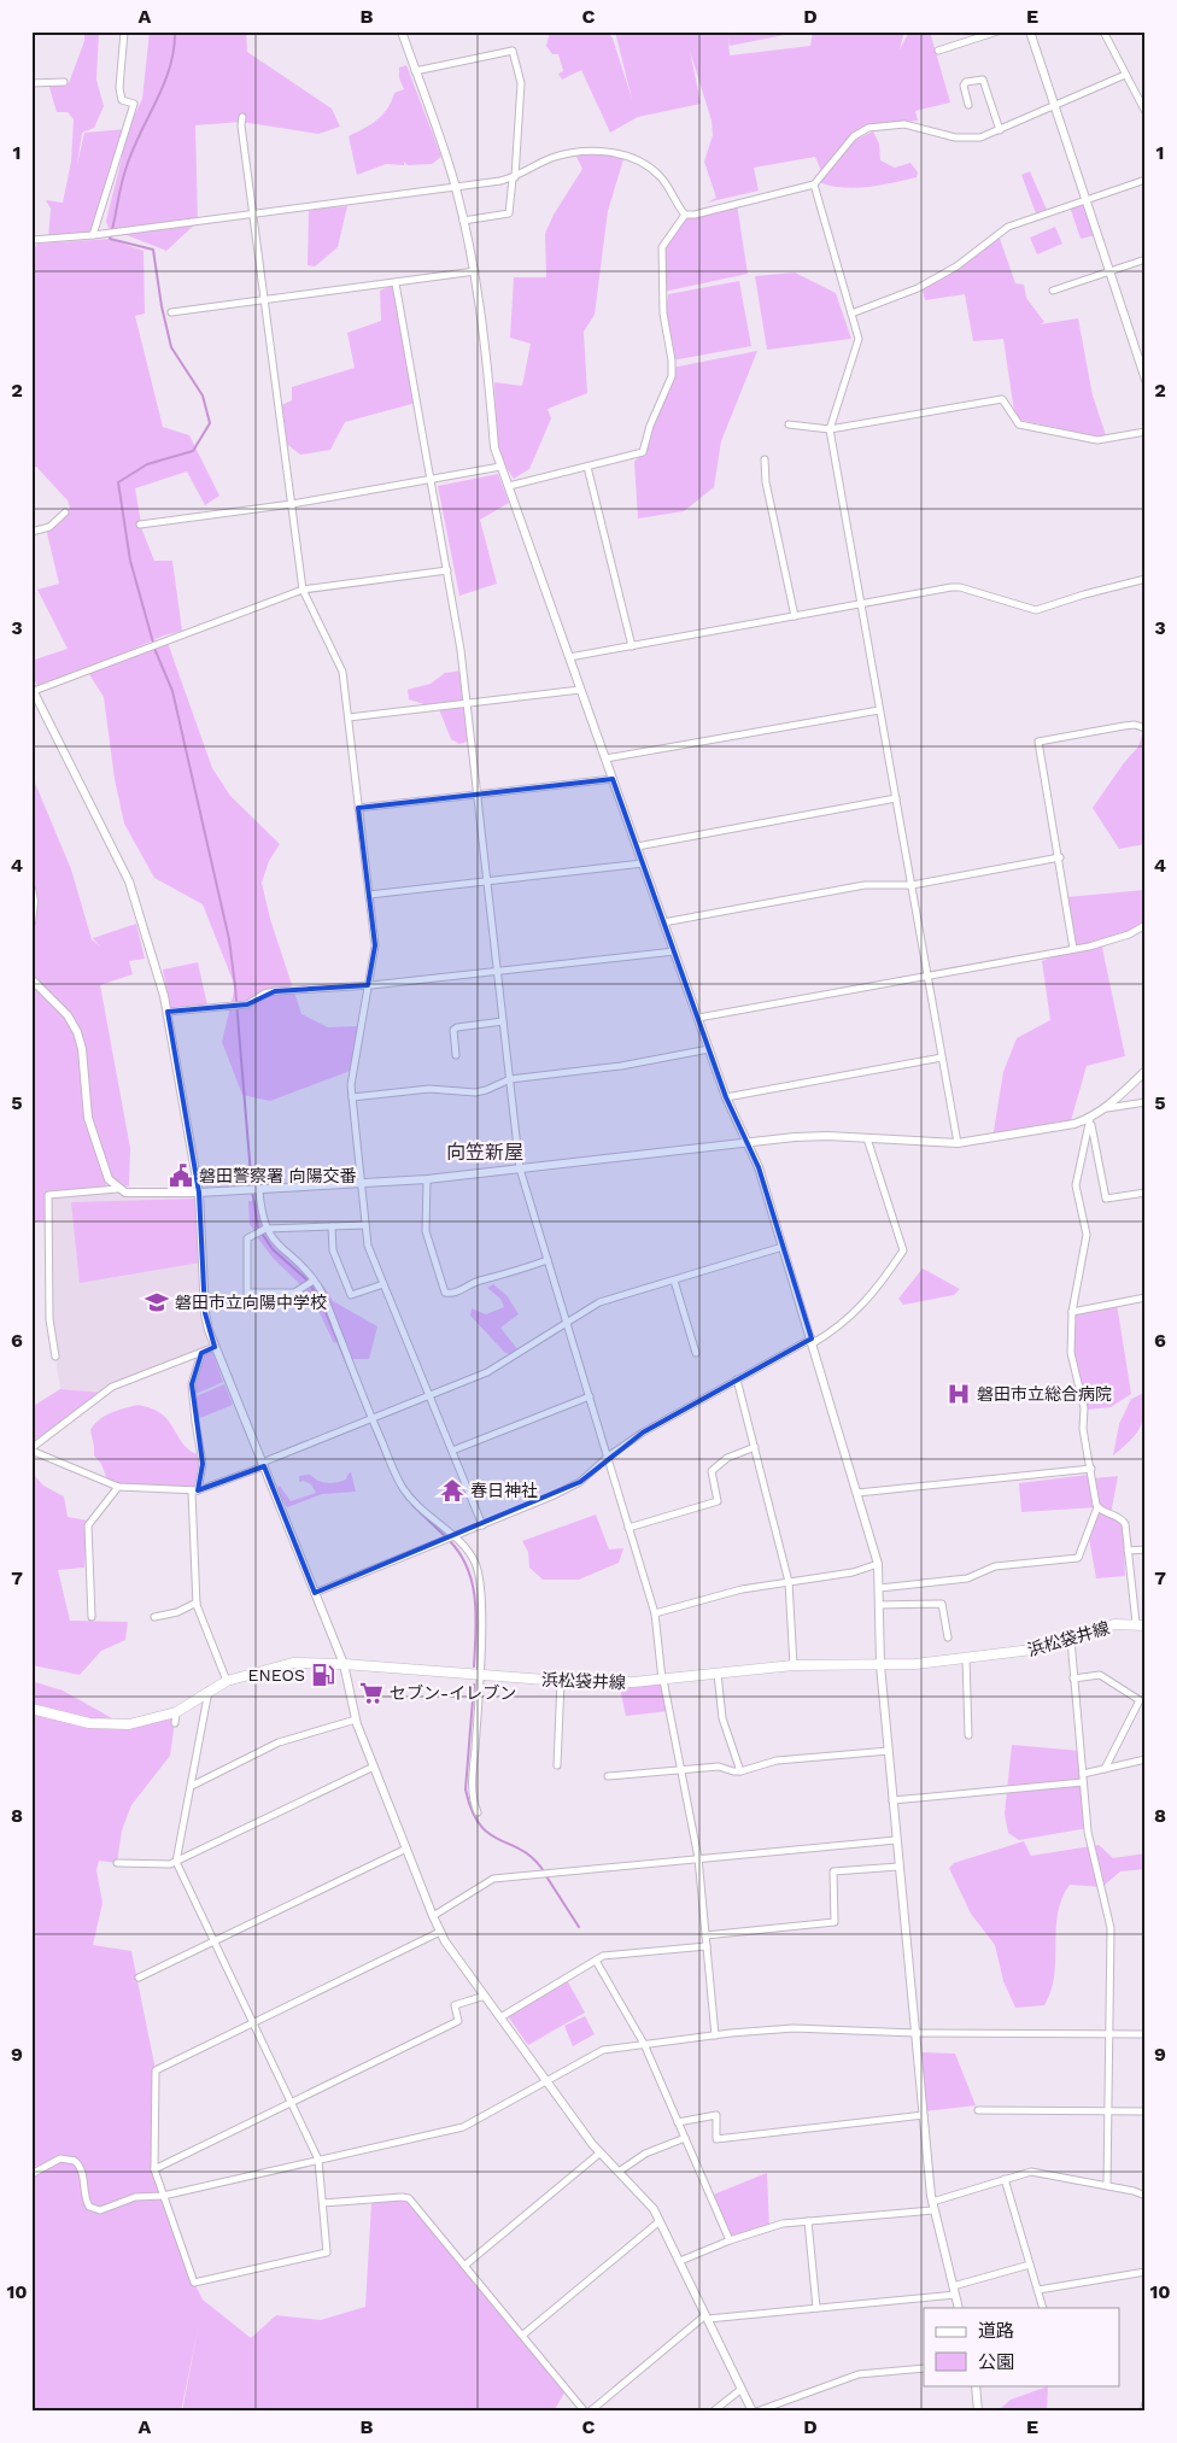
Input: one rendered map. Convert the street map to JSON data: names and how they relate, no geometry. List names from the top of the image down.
{
  "streets": {
    "main road": ["浜松袋井線"]
  },
  "districts": ["向笠新屋"],
  "places": {
    "public building": ["磐田警察署 向陽交番"],
    "school or university": ["磐田市立向陽中学校"],
    "hospital": ["磐田市立総合病院"],
    "temple": ["春日神社"],
    "fuel station": ["ENEOS"],
    "supermarket": ["セブン-イレブン"]
  },
  "legend": ["道路", "公園"],
  "grid": {
    "columns": [
      "A",
      "B",
      "C",
      "D",
      "E"
    ],
    "rows": [
      "1",
      "2",
      "3",
      "4",
      "5",
      "6",
      "7",
      "8",
      "9",
      "10"
    ]
  }
}
